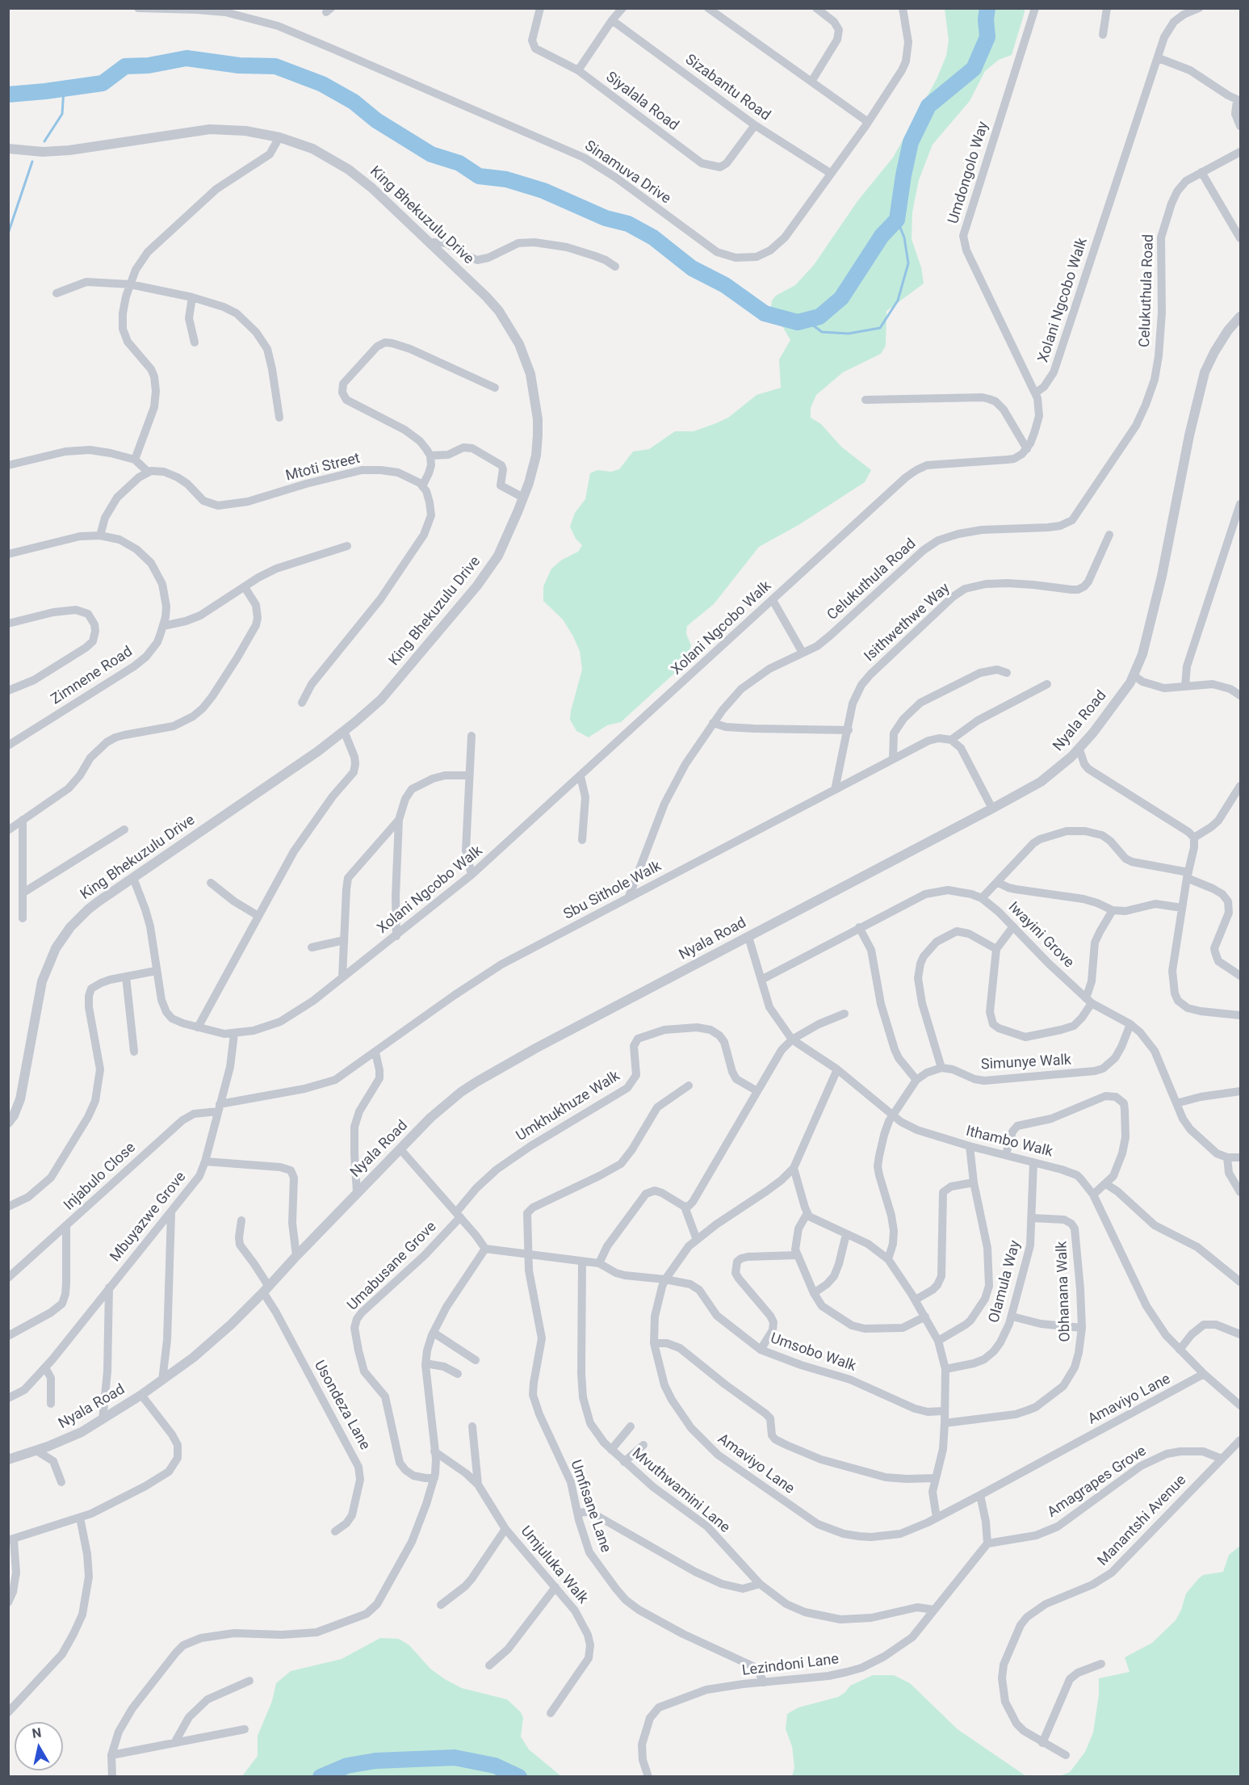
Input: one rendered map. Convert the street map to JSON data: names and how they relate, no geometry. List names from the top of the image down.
{
  "streets": {
    "street": [
      "Sizabantu Road",
      "Siyalala Road",
      "Sinamuva Drive",
      "Umdongolo Way",
      "King Bhekuzulu Drive",
      "Celukuthula Road",
      "Xolani Ngcobo Walk",
      "Mtoti Street",
      "Isithwethwe Way",
      "Zimnene Road",
      "Nyala Road",
      "Sbu Sithole Walk",
      "Iwayini Grove",
      "Simunye Walk",
      "Umkhukhuze Walk",
      "Ithambo Walk",
      "Injabulo Close",
      "Mbuyazwe Grove",
      "Umabusane Grove",
      "Olamula Way",
      "Obhanana Walk",
      "Umsobo Walk",
      "Amaviyo Lane",
      "Usondeza Lane",
      "Amagrapes Grove",
      "Mvuthwamini Lane",
      "Umfisane Lane",
      "Manantshi Avenue",
      "Umjuluka Walk",
      "Lezindoni Lane"
    ]
  },
  "crossings": [
    ["Sizabantu Road", "Siyalala Road"],
    ["Sizabantu Road", "Sinamuva Drive"],
    ["Umdongolo Way", "Xolani Ngcobo Walk"],
    ["King Bhekuzulu Drive", "Xolani Ngcobo Walk"],
    ["Celukuthula Road", "Sbu Sithole Walk"],
    ["Xolani Ngcobo Walk", "Mbuyazwe Grove"],
    ["Isithwethwe Way", "Sbu Sithole Walk"],
    ["Nyala Road", "Ithambo Walk"],
    ["Nyala Road", "Usondeza Lane"],
    ["Sbu Sithole Walk", "Injabulo Close"],
    ["Sbu Sithole Walk", "Mbuyazwe Grove"],
    ["Iwayini Grove", "Simunye Walk"],
    ["Iwayini Grove", "Ithambo Walk"],
    ["Umkhukhuze Walk", "Umabusane Grove"],
    ["Ithambo Walk", "Olamula Way"],
    ["Ithambo Walk", "Amaviyo Lane"],
    ["Injabulo Close", "Mbuyazwe Grove"],
    ["Olamula Way", "Obhanana Walk"],
    ["Umsobo Walk", "Amaviyo Lane"],
    ["Amagrapes Grove", "Manantshi Avenue"],
    ["Amagrapes Grove", "Lezindoni Lane"],
    ["Mvuthwamini Lane", "Lezindoni Lane"],
    ["Umfisane Lane", "Lezindoni Lane"]
  ],
  "north": "top"
}
